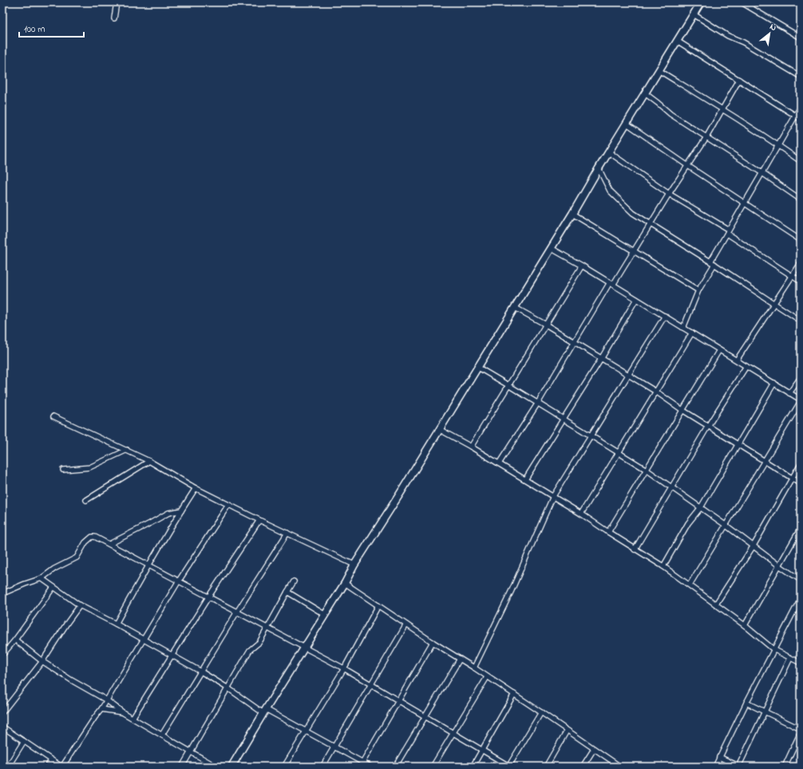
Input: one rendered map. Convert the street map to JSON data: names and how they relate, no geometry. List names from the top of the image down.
{
  "scale_bar": "100 m",
  "north": "top right"
}
